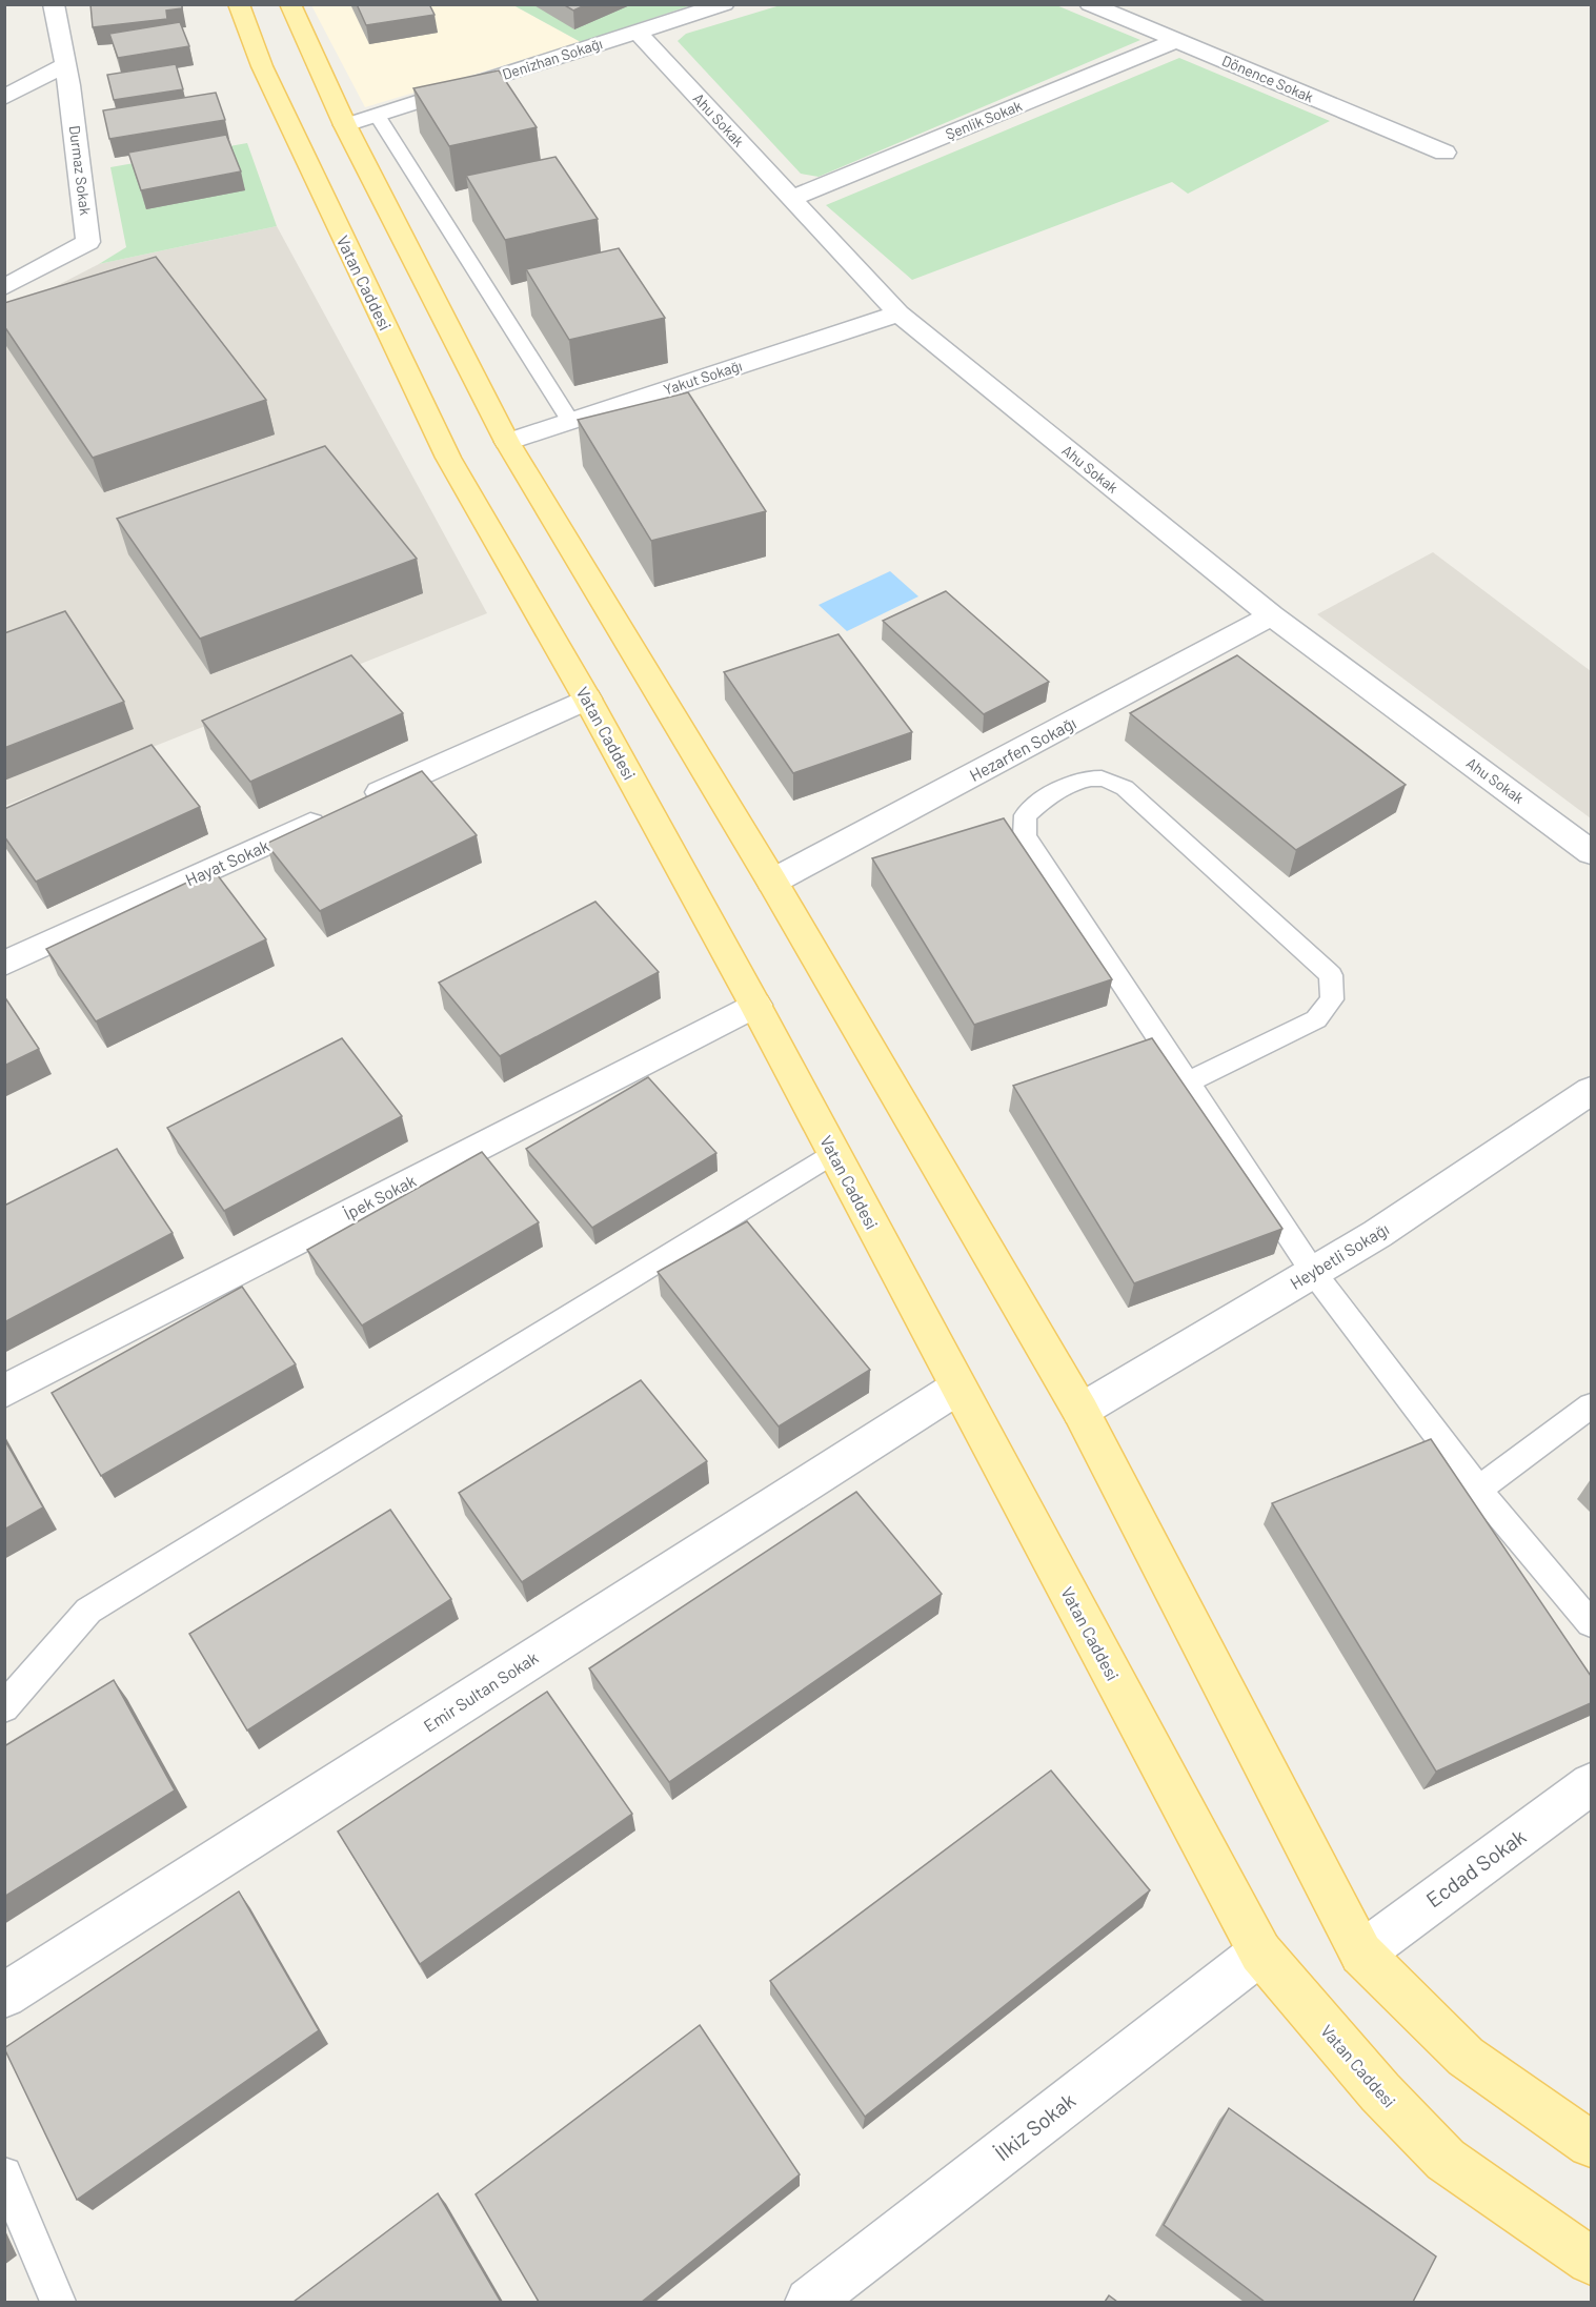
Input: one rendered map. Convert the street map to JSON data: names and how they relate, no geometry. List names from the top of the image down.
{
  "streets": {
    "main road": ["Vatan Caddesi"],
    "street": [
      "Denizhan Sokağı",
      "Dönence Sokak",
      "Ahu Sokak",
      "Şenlik Sokak",
      "Durmaz Sokak",
      "Yakut Sokağı",
      "Hezarfen Sokağı",
      "Hayat Sokak",
      "İpek Sokak",
      "Heybetli Sokağı",
      "Emir Sultan Sokak",
      "Ecdad Sokak",
      "İlkiz Sokak"
    ]
  },
  "crossings": [
    ["Denizhan Sokağı", "Ahu Sokak"],
    ["Dönence Sokak", "Şenlik Sokak"],
    ["Ahu Sokak", "Şenlik Sokak"],
    ["Ahu Sokak", "Yakut Sokağı"],
    ["Ahu Sokak", "Hezarfen Sokağı"],
    ["Vatan Caddesi", "Hayat Sokak"],
    ["Vatan Caddesi", "İpek Sokak"],
    ["Vatan Caddesi", "Emir Sultan Sokak"],
    ["Vatan Caddesi", "İlkiz Sokak"]
  ]
}
